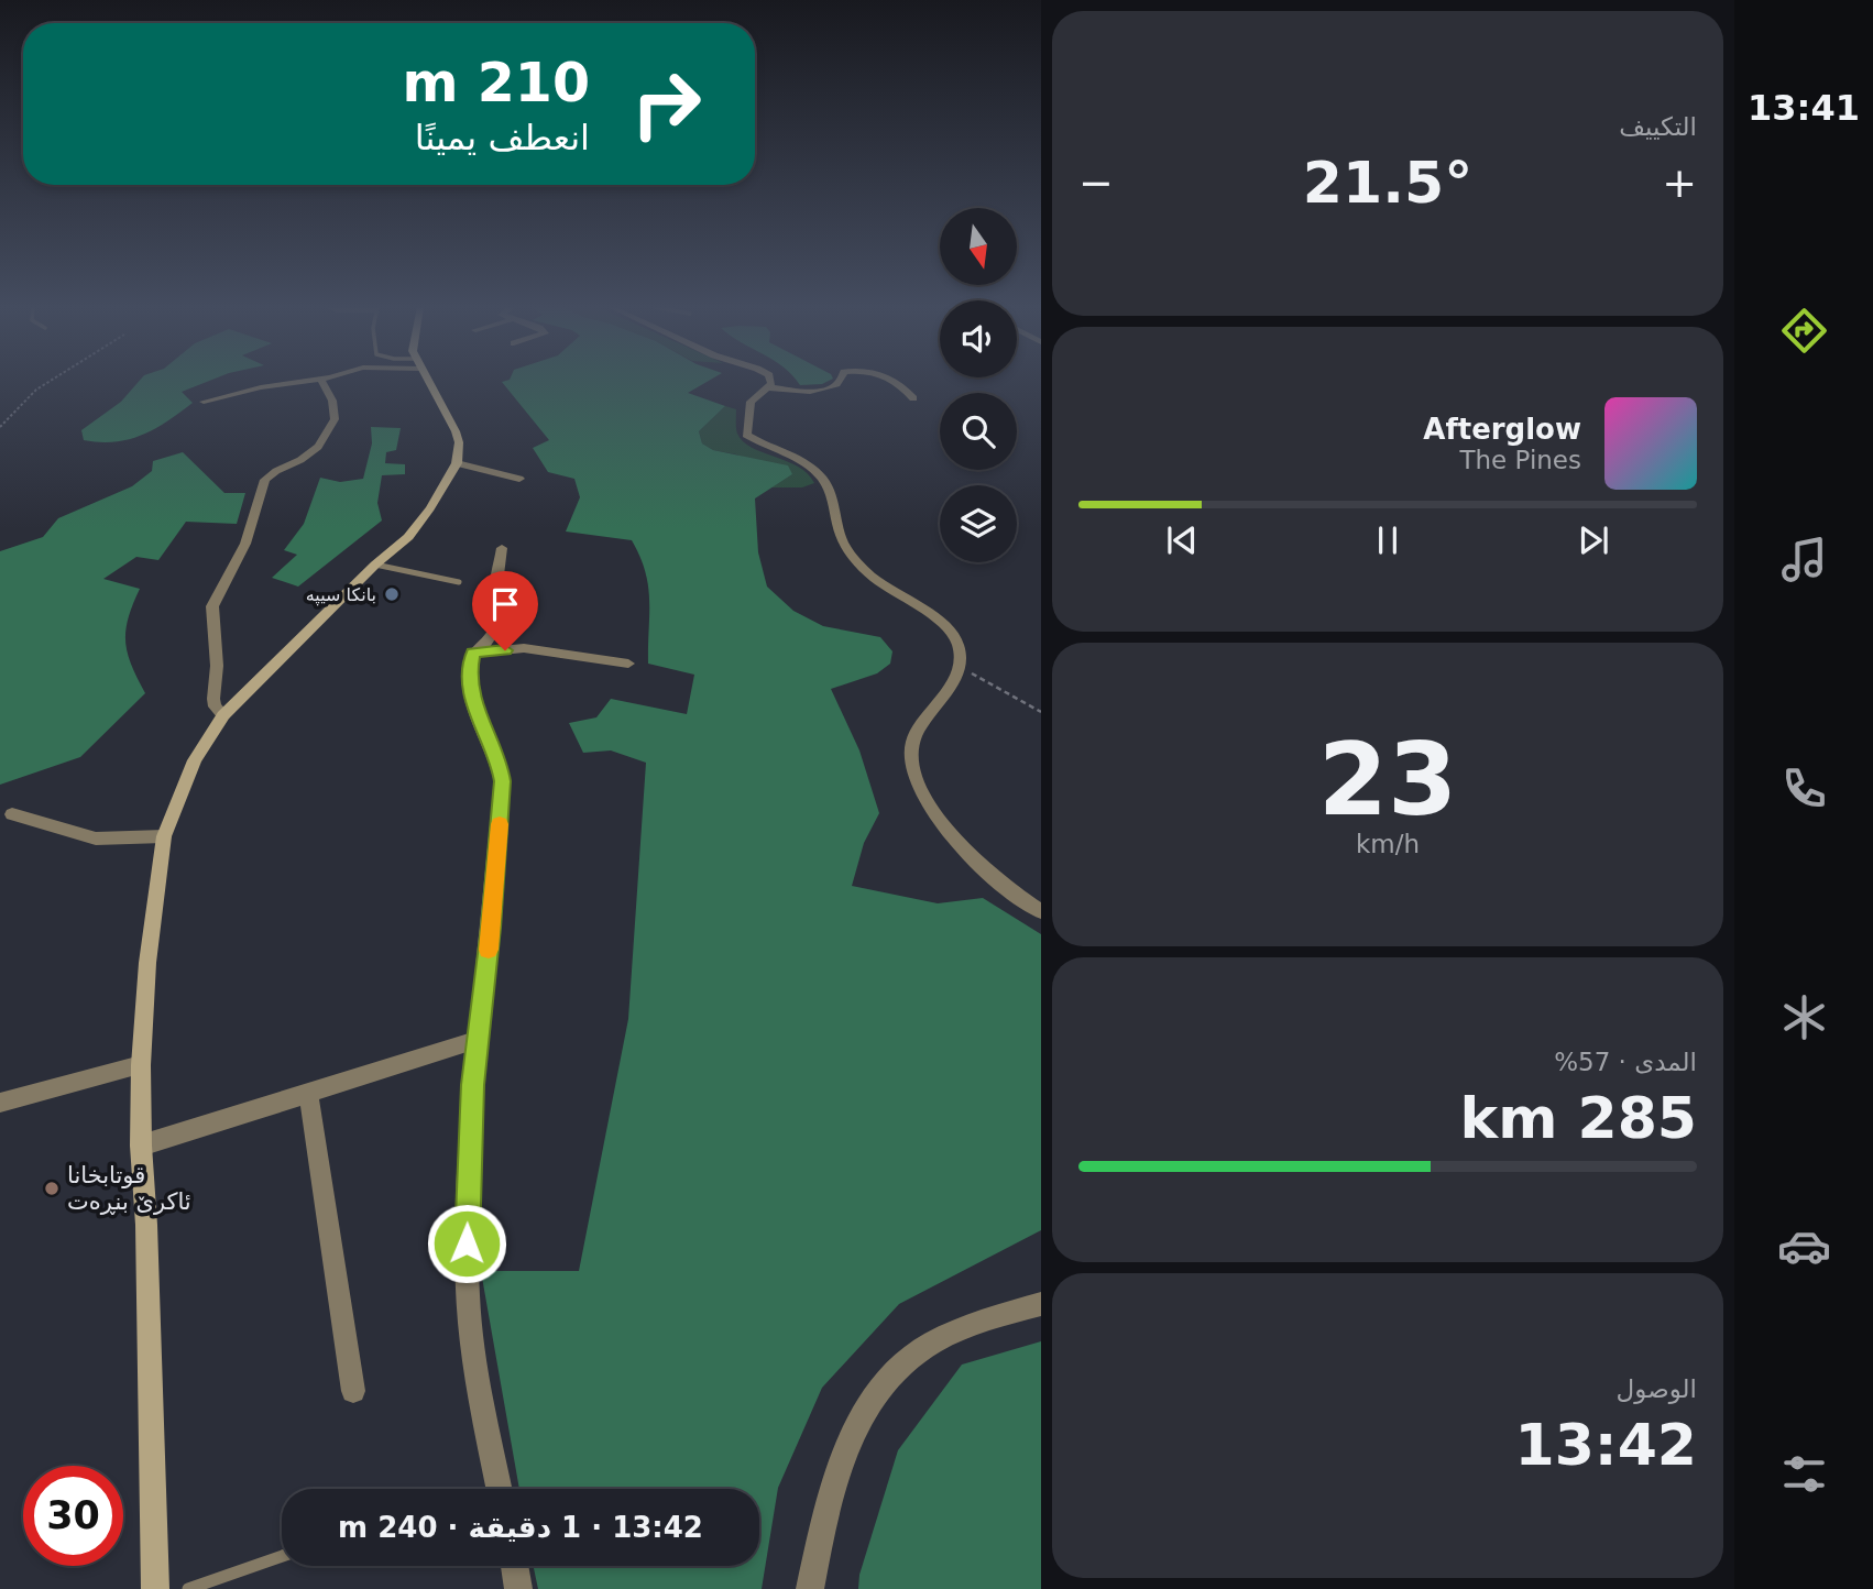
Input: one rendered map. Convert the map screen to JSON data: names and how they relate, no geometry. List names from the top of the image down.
{
  "places": ["بانکا سیپە", "قوتابخانا ئاکرێ بنڕەت"],
  "north": "bottom",
  "page": {
    "tabs": "13:41",
    "tile": [
      "التكييف",
      ["23", "km/h"],
      ["المدى · 57%", "285 km"],
      ["الوصول", "13:42"]
    ],
    "turn": ["210 m", "انعطف يمينًا"],
    "heat": ["−", "21.5°", "+"],
    "song": ["Afterglow", "The Pines"],
    "limit": "30",
    "trip": "13:42 · 1 دقيقة · 240 m"
  }
}
